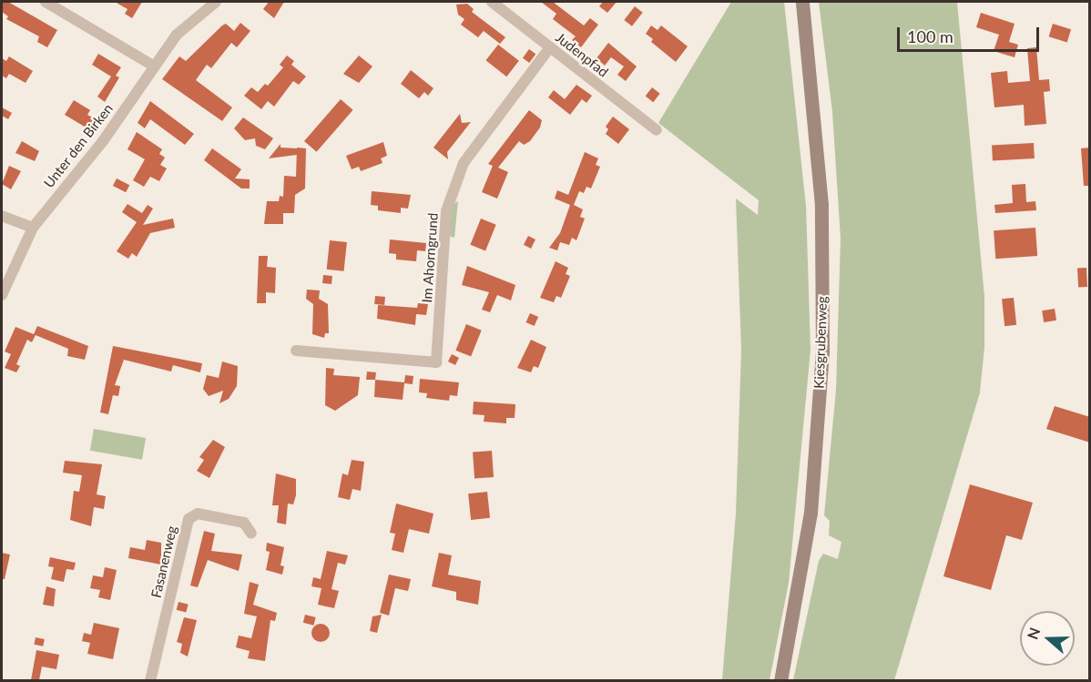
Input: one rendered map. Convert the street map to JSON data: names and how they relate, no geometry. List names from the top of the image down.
{
  "streets": {
    "main road": ["Kiesgrubenweg"],
    "street": [
      "Judenpfad",
      "Unter den Birken",
      "Im Ahorngrund",
      "Fasanenweg"
    ]
  },
  "crossings": [
    ["Judenpfad", "Im Ahorngrund"]
  ],
  "scale_bar": "100 m",
  "north": "left"
}
